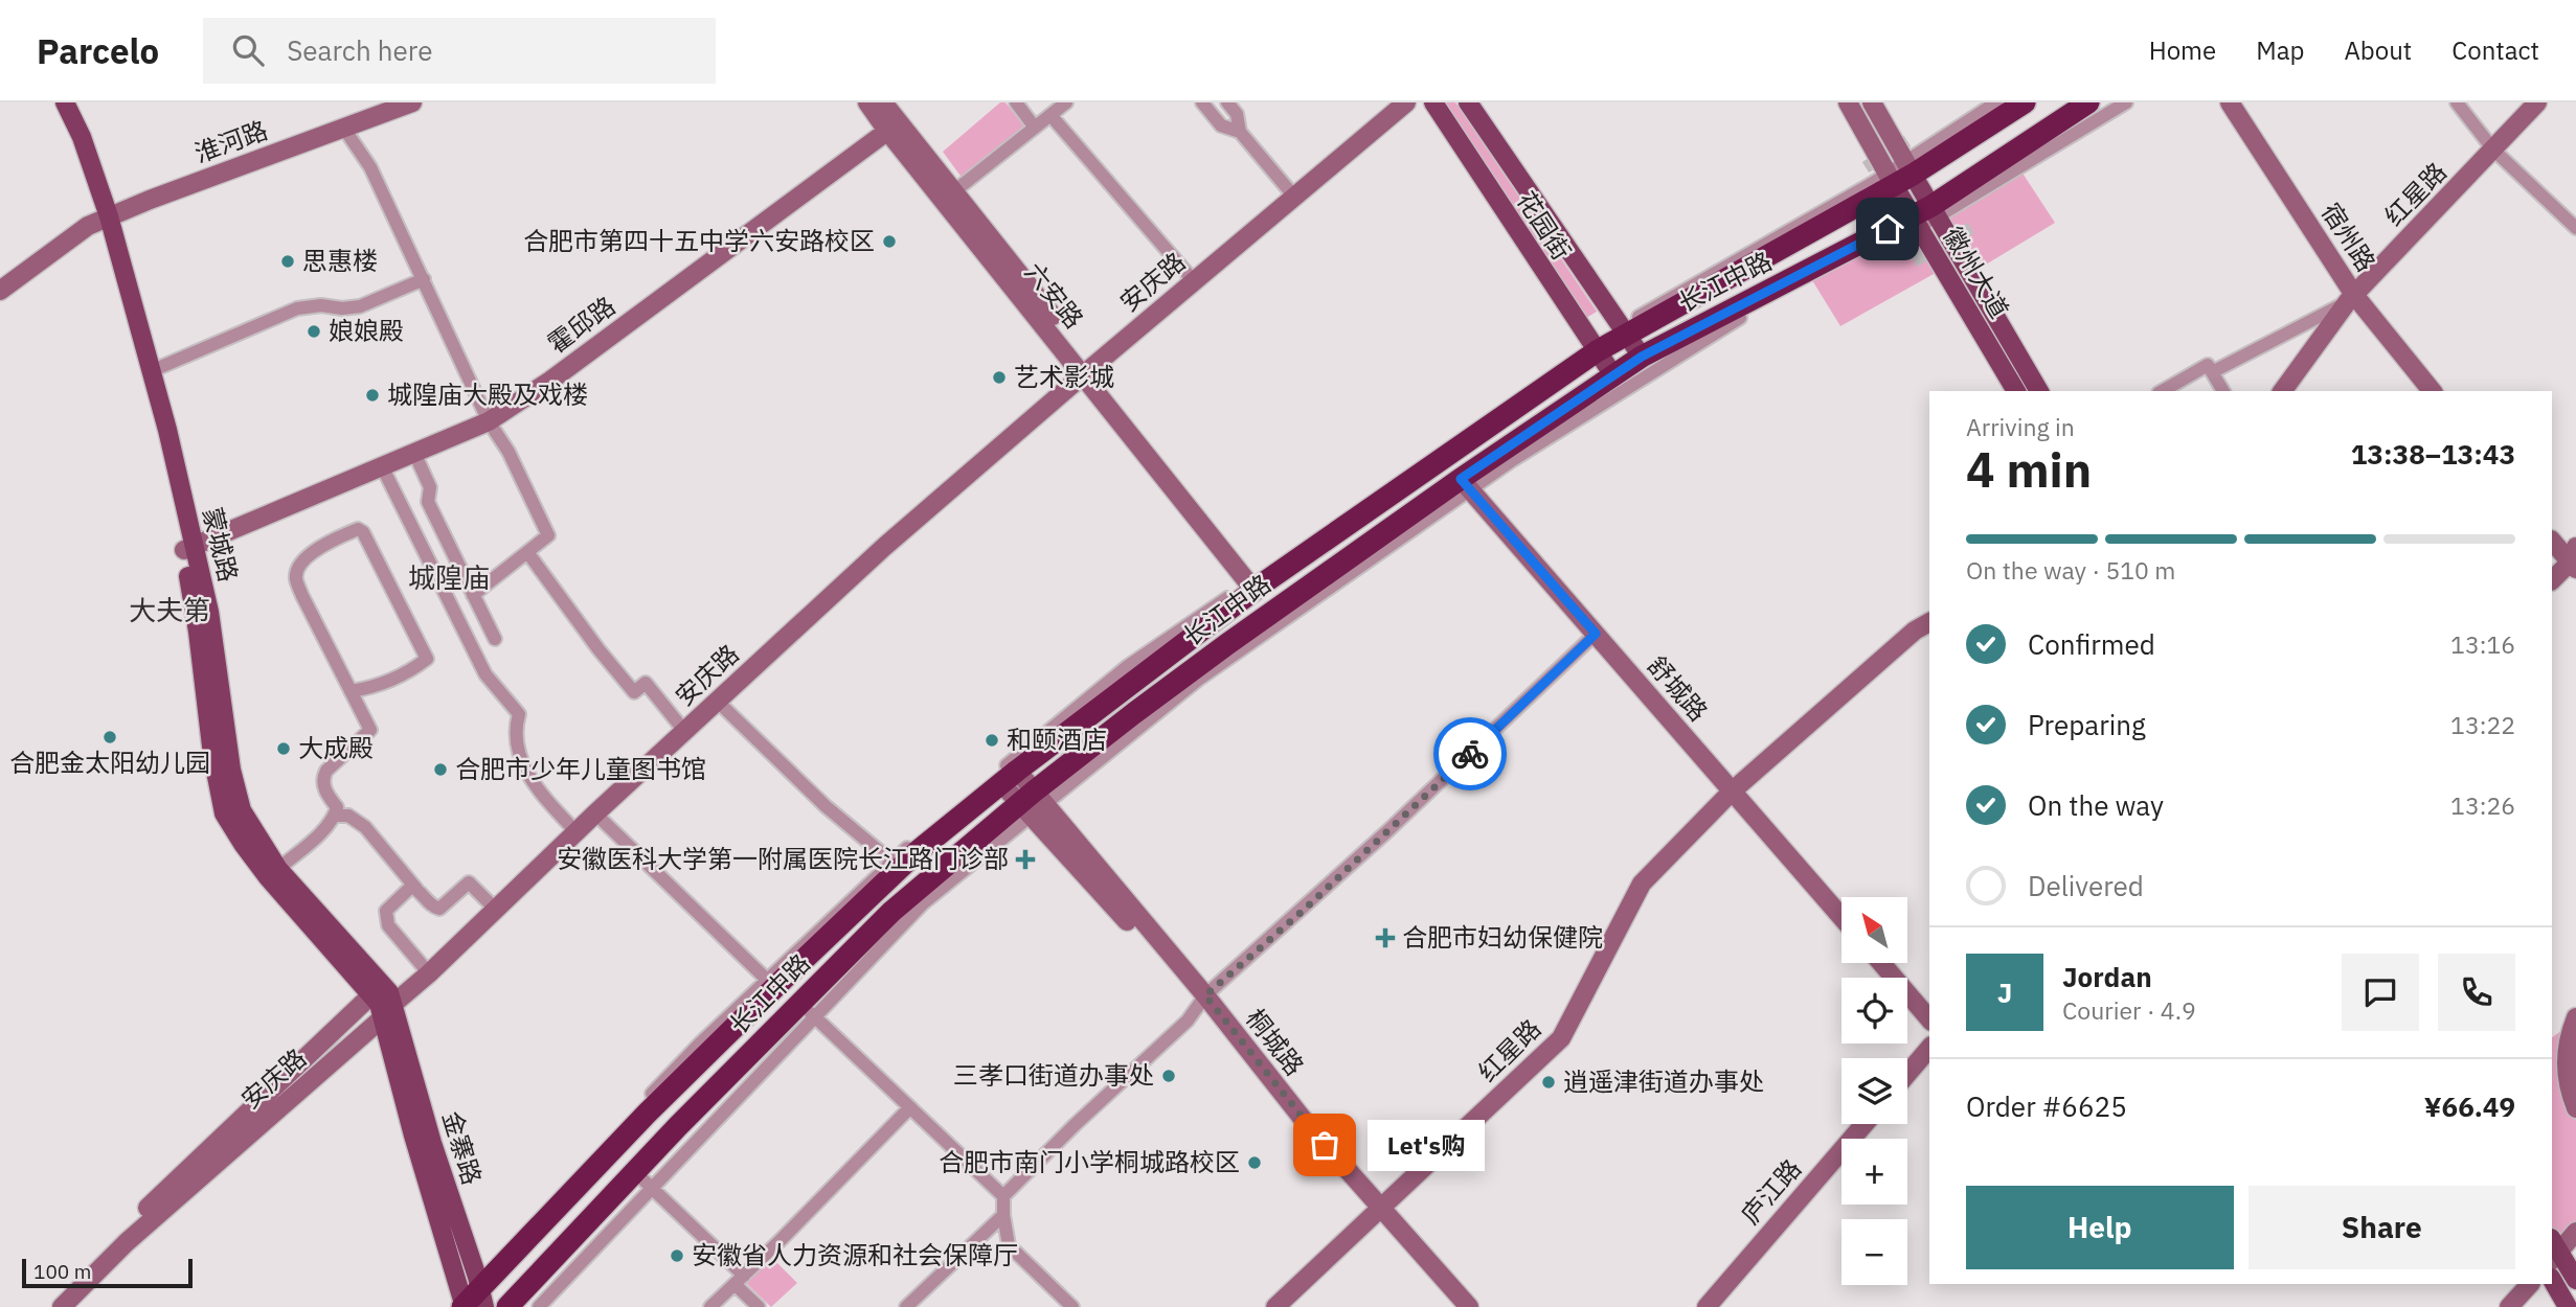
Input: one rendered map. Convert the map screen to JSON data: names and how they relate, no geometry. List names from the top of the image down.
{
  "streets": {
    "highway": ["长江中路"],
    "main road": [
      "花园街",
      "徽州大道",
      "蒙城路",
      "金寨路"
    ],
    "street": [
      "淮河路",
      "红星路",
      "宿州路",
      "安庆路",
      "六安路",
      "霍邱路",
      "舒城路",
      "桐城路",
      "庐江路"
    ]
  },
  "crossings": [
    ["淮河路", "蒙城路"],
    ["红星路", "宿州路"],
    ["红星路", "舒城路"],
    ["红星路", "桐城路"],
    ["花园街", "长江中路"],
    ["徽州大道", "长江中路"],
    ["安庆路", "六安路"],
    ["安庆路", "蒙城路"],
    ["安庆路", "金寨路"],
    ["长江中路", "六安路"],
    ["长江中路", "舒城路"],
    ["长江中路", "桐城路"],
    ["长江中路", "金寨路"],
    ["六安路", "霍邱路"],
    ["霍邱路", "蒙城路"],
    ["蒙城路", "金寨路"]
  ],
  "districts": ["城隍庙", "大夫第"],
  "places": {
    "other": [
      "合肥市第四十五中学六安路校区",
      "思惠楼",
      "娘娘殿",
      "艺术影城",
      "城隍庙大殿及戏楼",
      "合肥金太阳幼儿园",
      "和颐酒店",
      "大成殿",
      "合肥市少年儿童图书馆",
      "三孝口街道办事处",
      "逍遥津街道办事处",
      "Let's购",
      "合肥市南门小学桐城路校区",
      "安徽省人力资源和社会保障厅"
    ],
    "health": ["安徽医科大学第一附属医院长江路门诊部", "合肥市妇幼保健院"]
  },
  "scale_bar": "100 m",
  "north": "top left",
  "page": {
    "header": "Parcelo",
    "search": "Search here",
    "nav": [
      "Home",
      "Map",
      "About",
      "Contact"
    ],
    "heading": ["4 min", "Arriving in", "13:38–13:43"],
    "panel": [
      "Jordan",
      "Courier · 4.9",
      "Order #6625",
      "¥66.49"
    ],
    "bar": "On the way · 510 m",
    "list": [
      ["Confirmed", "13:16"],
      ["Preparing", "13:22"],
      ["On the way", "13:26"],
      "Delivered"
    ],
    "map_buttons": ["+", "−"],
    "round": "J",
    "bubble": "Let's购",
    "buttons": ["Help", "Share"],
    "scale": "100 m"
  }
}
